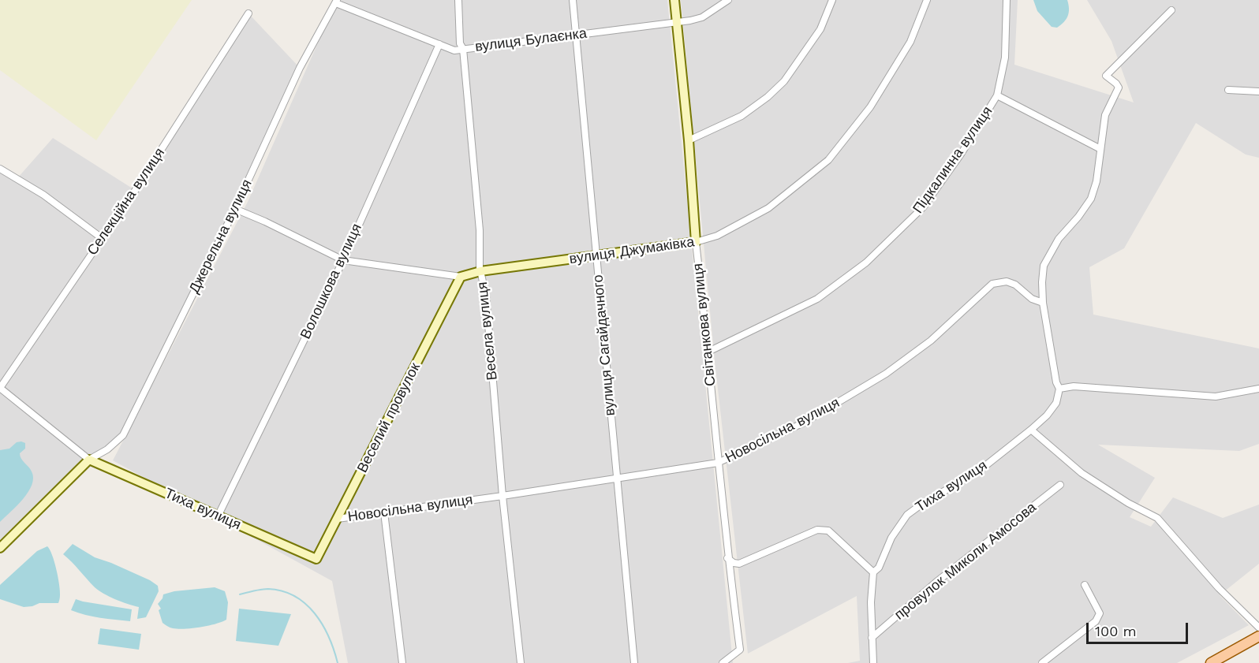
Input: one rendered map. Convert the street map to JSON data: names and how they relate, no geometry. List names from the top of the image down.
{
  "streets": {
    "street": [
      "вулиця Булаєнка",
      "Підкалинна вулиця",
      "Селекційна вулиця",
      "Джерельна вулиця",
      "вулиця Джумаківка",
      "Волошкова вулиця",
      "Світанкова вулиця",
      "Весела вулиця",
      "вулиця Сагайдачного",
      "Веселий провулок",
      "Новосільна вулиця",
      "Тиха вулиця",
      "провулок Миколи Амосова"
    ]
  },
  "crossings": [
    ["вулиця Булаєнка", "Джерельна вулиця"],
    ["вулиця Булаєнка", "Волошкова вулиця"],
    ["вулиця Булаєнка", "Світанкова вулиця"],
    ["вулиця Булаєнка", "Весела вулиця"],
    ["вулиця Булаєнка", "вулиця Сагайдачного"],
    ["Підкалинна вулиця", "Світанкова вулиця"],
    ["Селекційна вулиця", "Джерельна вулиця"],
    ["Селекційна вулиця", "Тиха вулиця"],
    ["Джерельна вулиця", "вулиця Джумаківка"],
    ["Джерельна вулиця", "Тиха вулиця"],
    ["вулиця Джумаківка", "Волошкова вулиця"],
    ["вулиця Джумаківка", "Світанкова вулиця"],
    ["вулиця Джумаківка", "Весела вулиця"],
    ["вулиця Джумаківка", "вулиця Сагайдачного"],
    ["вулиця Джумаківка", "Веселий провулок"],
    ["Волошкова вулиця", "Тиха вулиця"],
    ["Світанкова вулиця", "Новосільна вулиця"],
    ["Весела вулиця", "Новосільна вулиця"],
    ["вулиця Сагайдачного", "Новосільна вулиця"],
    ["Веселий провулок", "Новосільна вулиця"],
    ["Веселий провулок", "Тиха вулиця"]
  ],
  "scale_bar": "100 m"
}
